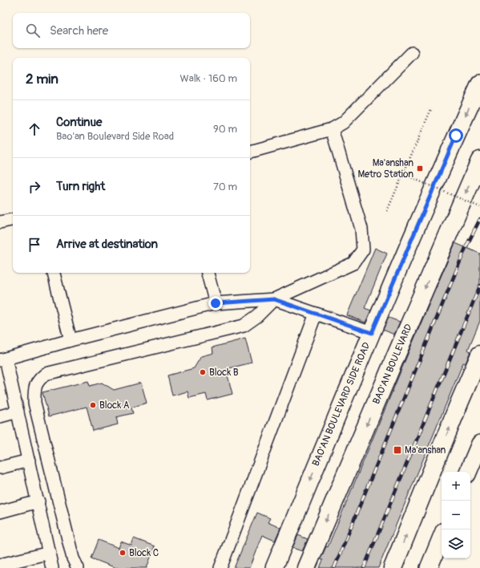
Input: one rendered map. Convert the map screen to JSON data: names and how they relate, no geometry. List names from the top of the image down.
{
  "streets": {
    "main road": ["BAO'AN BOULEVARD", "BAO'AN BOULEVARD SIDE ROAD"]
  },
  "places": {
    "transit": ["Ma'anshan Metro Station", "Ma'anshan"],
    "other": ["Block B", "Block A", "Block C"]
  },
  "page": {
    "search": "Search here",
    "heading": ["2 min", "Walk · 160 m"],
    "list": [
      ["Continue", "Bao'an Boulevard Side Road", "90 m"],
      ["Turn right", "70 m"],
      "Arrive at destination"
    ],
    "map_buttons": ["+", "−"]
  }
}
